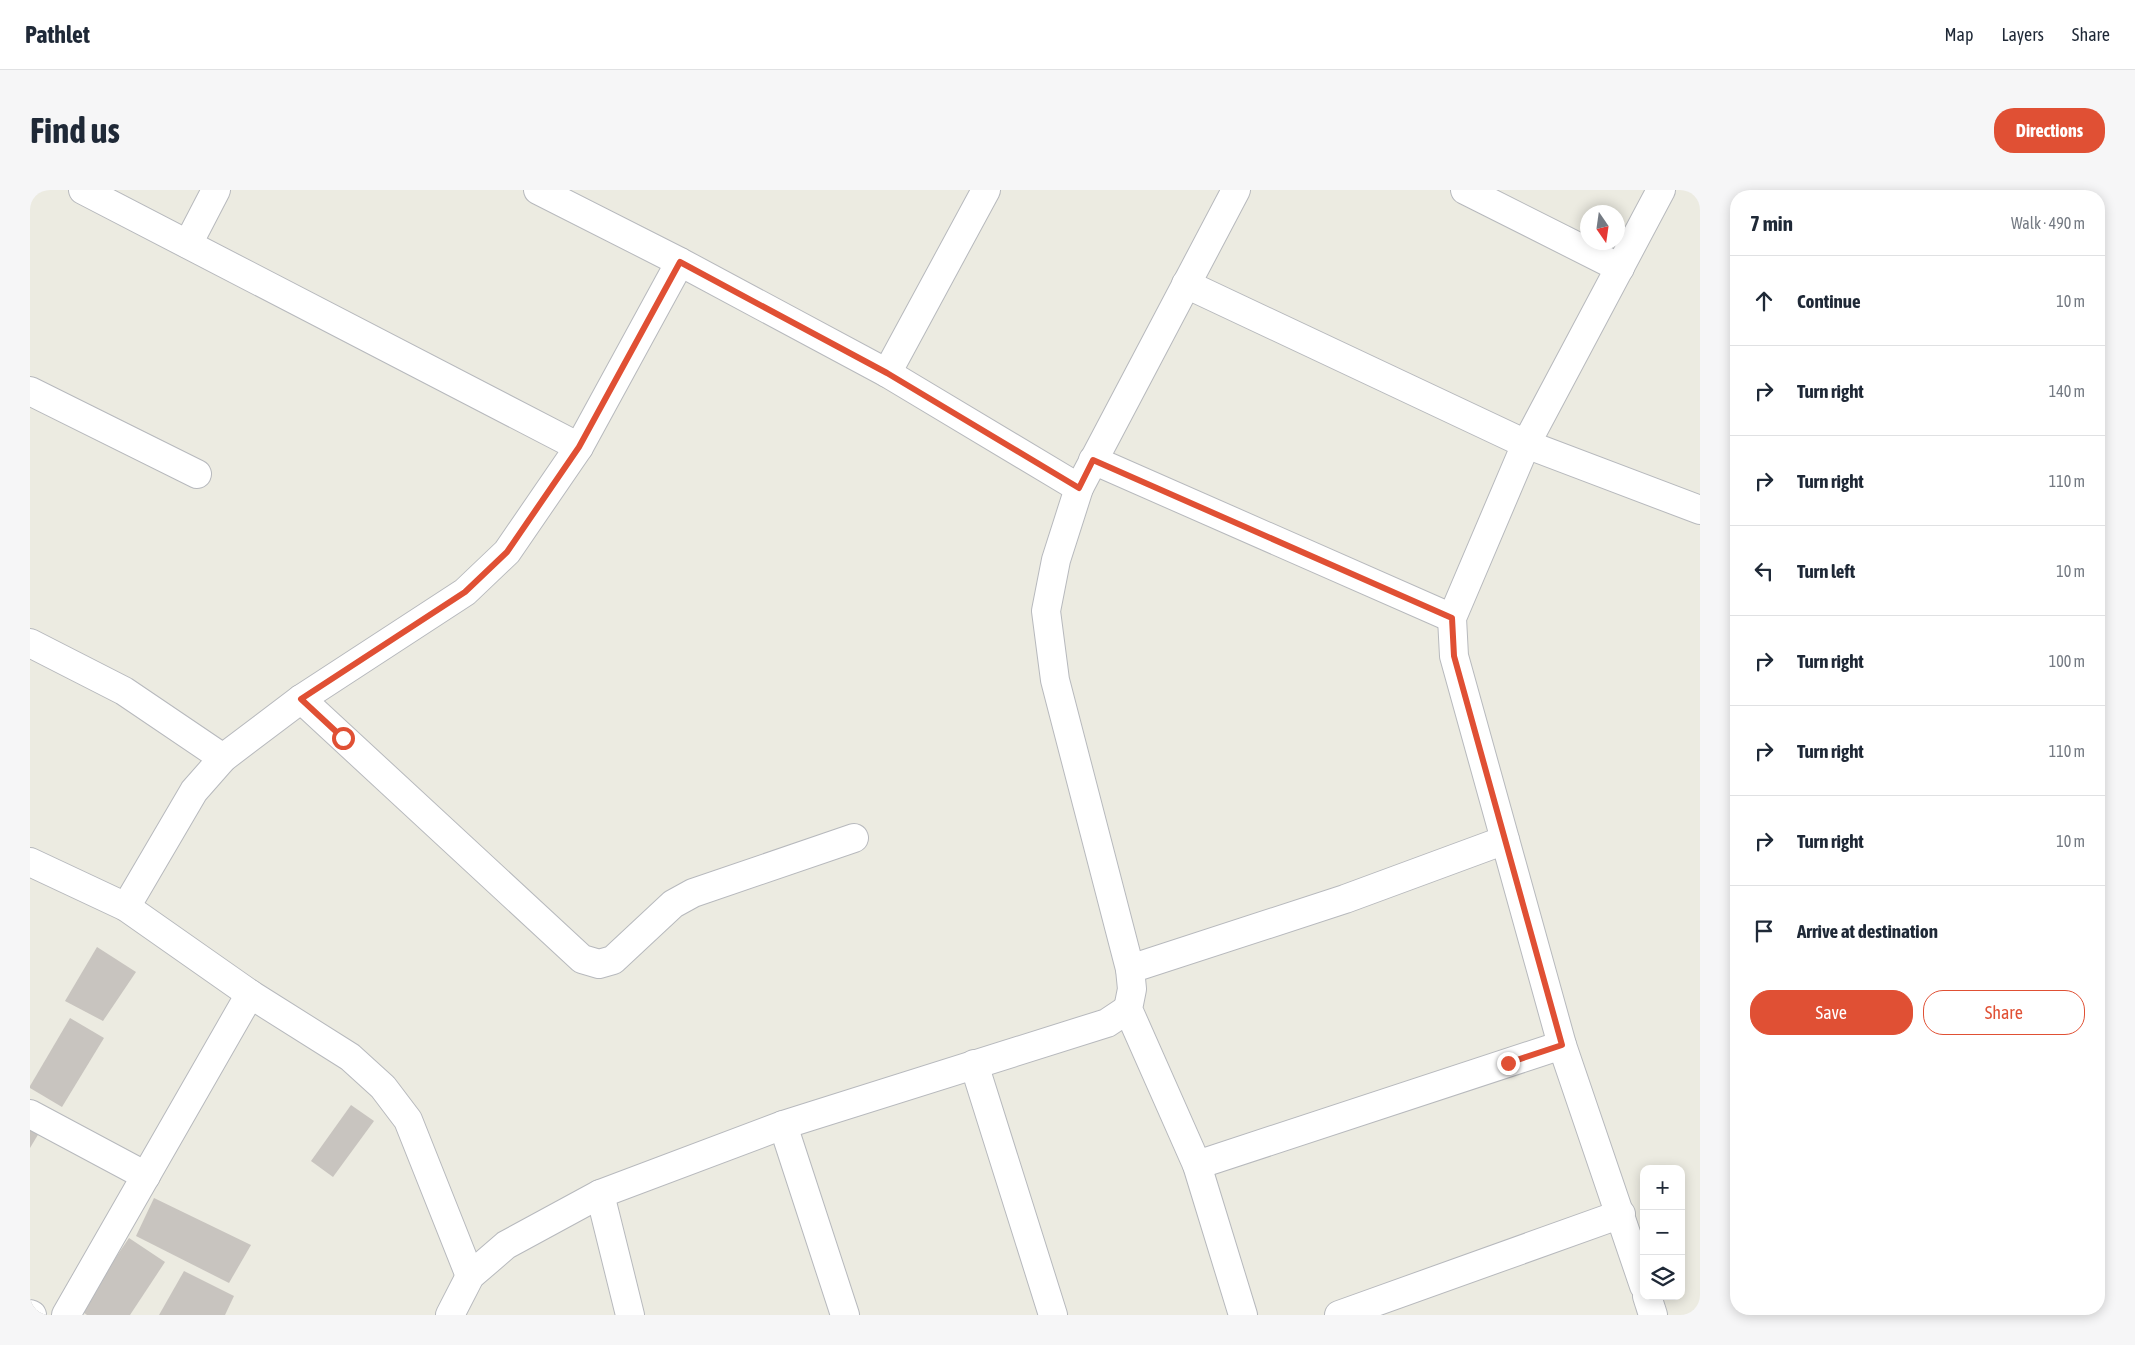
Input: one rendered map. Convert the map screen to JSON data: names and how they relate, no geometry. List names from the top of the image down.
{
  "north": "bottom",
  "page": {
    "header": "Pathlet",
    "nav": ["Map", "Layers", "Share"],
    "buttons": [
      "Directions",
      ["Save", "Share"]
    ],
    "title": "Find us",
    "heading": ["7 min", "Walk · 490 m"],
    "list": [
      ["Continue", "10 m"],
      ["Turn right", "140 m"],
      ["Turn right", "110 m"],
      ["Turn left", "10 m"],
      ["Turn right", "100 m"],
      ["Turn right", "110 m"],
      ["Turn right", "10 m"],
      "Arrive at destination"
    ],
    "map_buttons": ["+", "−"]
  }
}
